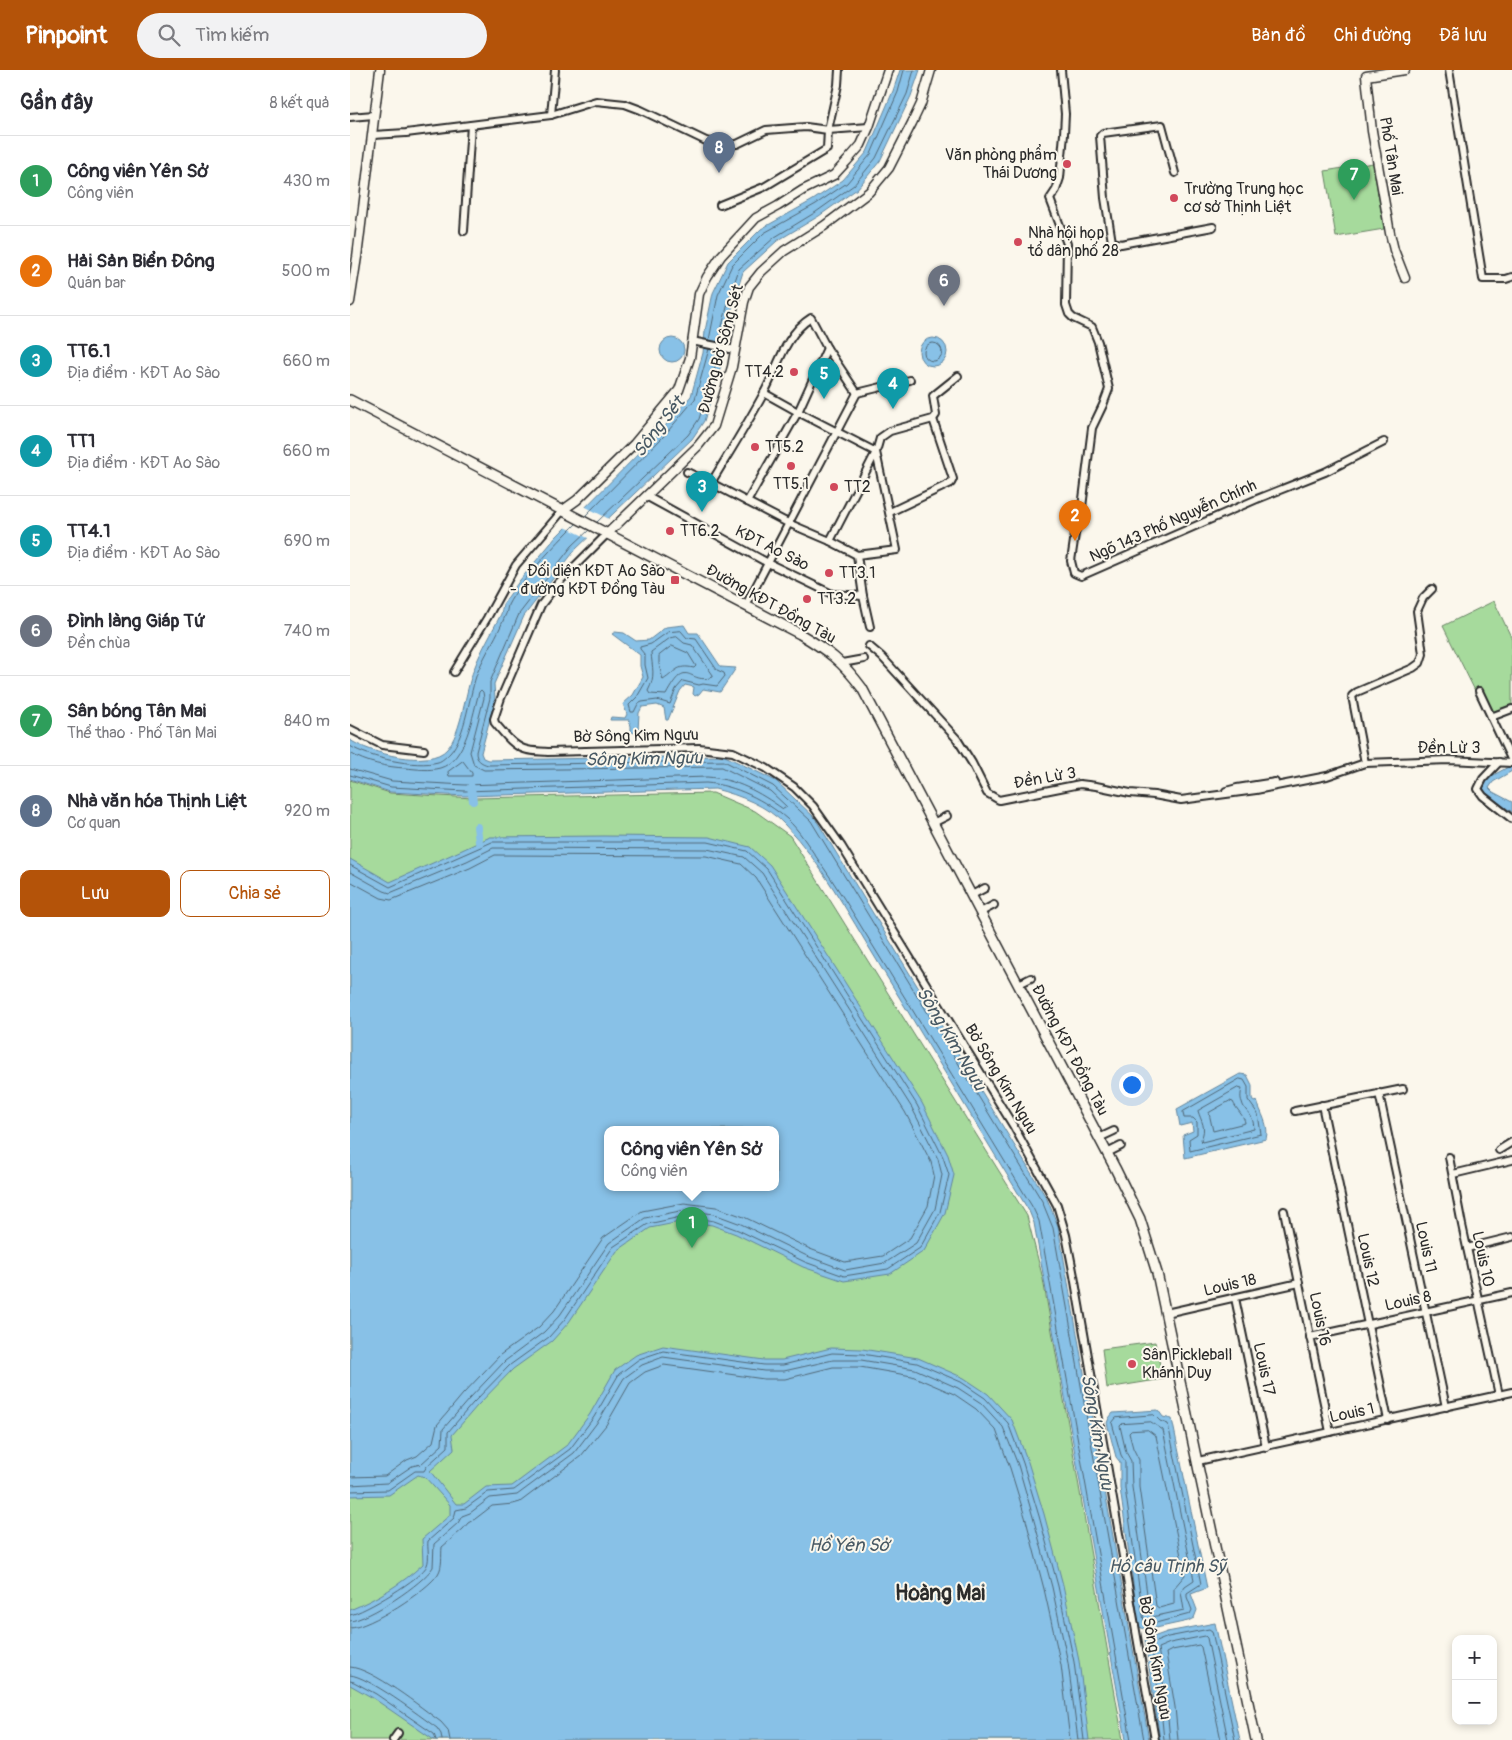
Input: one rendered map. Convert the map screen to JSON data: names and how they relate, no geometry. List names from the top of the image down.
{
  "streets": {
    "main road": ["Đường KĐT Đồng Tàu"],
    "street": [
      "Phố Tân Mai",
      "Đường Bờ Sông Sét",
      "Ngõ 143 Phố Nguyễn Chính",
      "KĐT Ao Sào",
      "Bờ Sông Kim Ngưu",
      "Đền Lừ 3",
      "Louis 11",
      "Louis 10",
      "Louis 12",
      "Louis 18",
      "Louis 8",
      "Louis 16",
      "Louis 17",
      "Louis 1"
    ]
  },
  "crossings": [
    ["Đường Bờ Sông Sét", "KĐT Ao Sào"],
    ["Đường Bờ Sông Sét", "Đường KĐT Đồng Tàu"],
    ["Đường Bờ Sông Sét", "Bờ Sông Kim Ngưu"],
    ["Đường KĐT Đồng Tàu", "Louis 18"],
    ["Đường KĐT Đồng Tàu", "Louis 1"],
    ["Louis 11", "Louis 8"],
    ["Louis 11", "Louis 1"],
    ["Louis 10", "Louis 8"],
    ["Louis 10", "Louis 1"],
    ["Louis 12", "Louis 8"],
    ["Louis 12", "Louis 1"],
    ["Louis 18", "Louis 16"],
    ["Louis 18", "Louis 17"],
    ["Louis 8", "Louis 16"],
    ["Louis 16", "Louis 1"],
    ["Louis 17", "Louis 1"]
  ],
  "districts": ["Hoàng Mai"],
  "water": [
    "Sông Sét",
    "Sông Kim Ngưu",
    "Hồ Yên Sở",
    "Hồ câu Trịnh Sỹ"
  ],
  "places": {
    "other": [
      "Văn phòng phẩm Thái Dương",
      "Trường Trung học cơ sở Thịnh Liệt",
      "Nhà hội họp tổ dân phố 28",
      "TT4.2",
      "TT5.2",
      "TT5.1",
      "TT2",
      "TT6.2",
      "TT3.1",
      "TT3.2",
      "Sân Pickleball Khánh Duy"
    ],
    "transit": ["Đối diện KĐT Ao Sào - đường KĐT Đồng Tàu"]
  },
  "page": {
    "header": "Pinpoint",
    "search": "Tìm kiếm",
    "nav": ["Bản đồ", "Chỉ đường", "Đã lưu"],
    "heading": ["Gần đây", "8 kết quả"],
    "pins": [
      "8",
      "7",
      "6",
      "5",
      "4",
      "3",
      "2",
      "1"
    ],
    "list": [
      {
        "mark": "1",
        "name": "Công viên Yên Sở",
        "note": "Công viên",
        "value": "430 m"
      },
      {
        "mark": "2",
        "name": "Hải Sản Biển Đông",
        "note": "Quán bar",
        "value": "500 m"
      },
      {
        "mark": "3",
        "name": "TT6.1",
        "note": "Địa điểm · KĐT Ao Sào",
        "value": "660 m"
      },
      {
        "mark": "4",
        "name": "TT1",
        "note": "Địa điểm · KĐT Ao Sào",
        "value": "660 m"
      },
      {
        "mark": "5",
        "name": "TT4.1",
        "note": "Địa điểm · KĐT Ao Sào",
        "value": "690 m"
      },
      {
        "mark": "6",
        "name": "Đình làng Giáp Tứ",
        "note": "Đền chùa",
        "value": "740 m"
      },
      {
        "mark": "7",
        "name": "Sân bóng Tân Mai",
        "note": "Thể thao · Phố Tân Mai",
        "value": "840 m"
      },
      {
        "mark": "8",
        "name": "Nhà văn hóa Thịnh Liệt",
        "note": "Cơ quan",
        "value": "920 m"
      }
    ],
    "buttons": ["Lưu", "Chia sẻ"],
    "popup": ["Công viên Yên Sở", "Công viên"],
    "map_buttons": ["+", "−"]
  }
}
